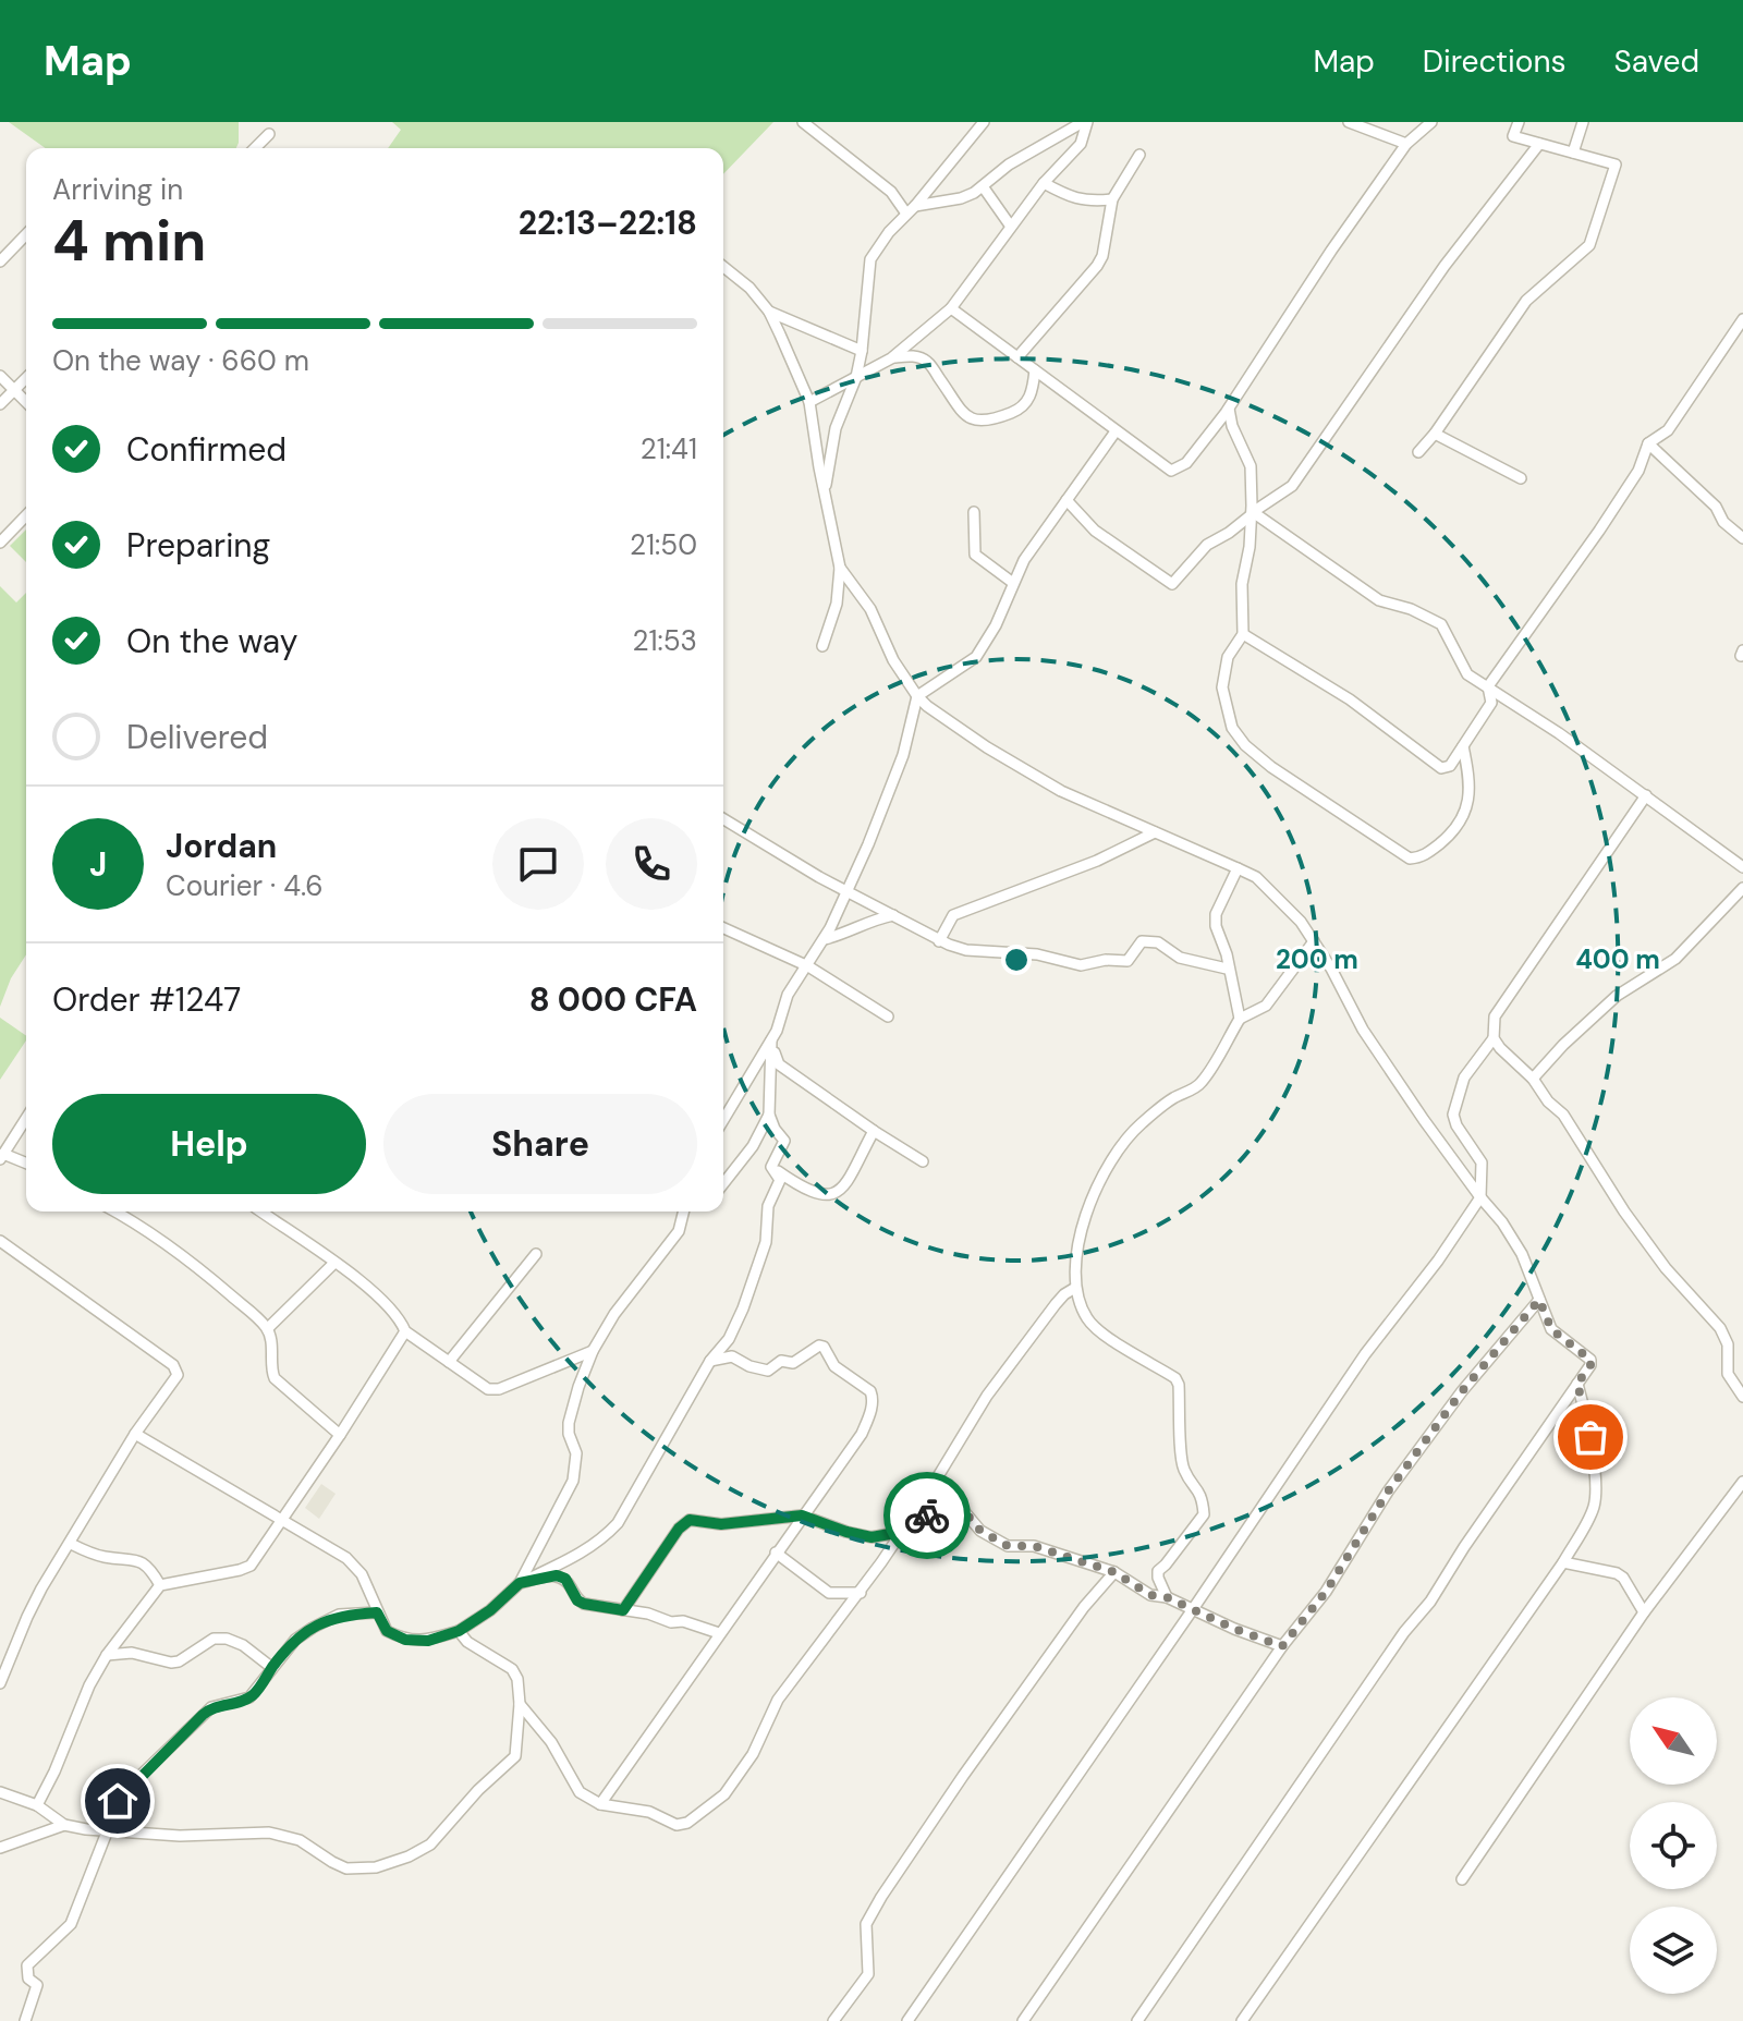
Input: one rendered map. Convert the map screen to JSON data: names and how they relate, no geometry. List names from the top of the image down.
{
  "north": "top left",
  "page": {
    "header": "Map",
    "nav": ["Map", "Directions", "Saved"],
    "heading": ["4 min", "Arriving in", "22:13–22:18"],
    "panel": [
      "Jordan",
      "Courier · 4.6",
      "Order #1247",
      "8 000 CFA"
    ],
    "bar": "On the way · 660 m",
    "list": [
      ["Confirmed", "21:41"],
      ["Preparing", "21:50"],
      ["On the way", "21:53"],
      "Delivered"
    ],
    "round": "J",
    "buttons": ["Help", "Share"]
  },
  "rings": ["200 m", "400 m"]
}
